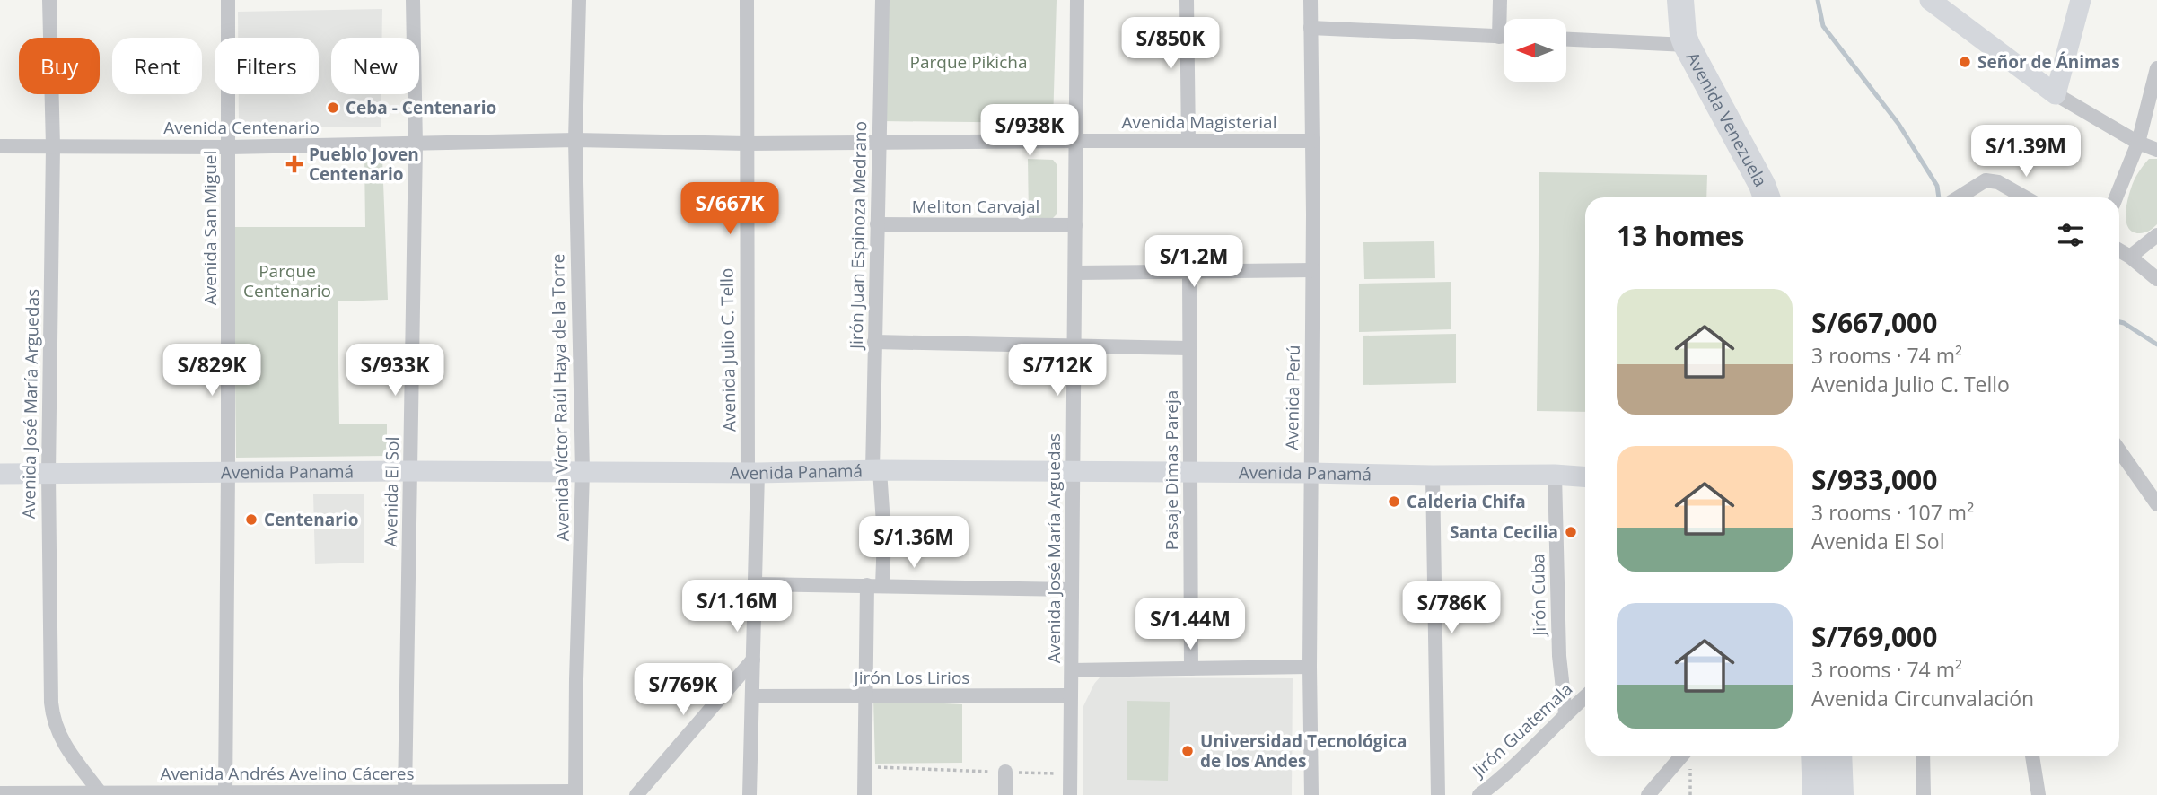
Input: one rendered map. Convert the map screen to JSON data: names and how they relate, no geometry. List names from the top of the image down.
{
  "streets": {
    "highway": ["Avenida Venezuela"],
    "street": [
      "Avenida Magisterial",
      "Avenida Centenario",
      "Meliton Carvajal",
      "Avenida San Miguel",
      "Jirón Juan Espinoza Medrano",
      "Avenida Julio C. Tello",
      "Avenida Víctor Raúl Haya de la Torre",
      "Avenida Perú",
      "Avenida José María Arguedas",
      "Pasaje Dimas Pareja",
      "Avenida Panamá",
      "Avenida El Sol",
      "Jirón Cuba",
      "Jirón Los Lirios",
      "Jirón Guatemala",
      "Avenida Andrés Avelino Cáceres"
    ]
  },
  "crossings": [
    ["Avenida Magisterial", "Avenida Centenario"],
    ["Avenida Magisterial", "Jirón Juan Espinoza Medrano"],
    ["Avenida Magisterial", "Avenida Julio C. Tello"],
    ["Avenida Magisterial", "Avenida Perú"],
    ["Avenida Magisterial", "Avenida José María Arguedas"],
    ["Avenida Centenario", "Avenida San Miguel"],
    ["Avenida Centenario", "Avenida Julio C. Tello"],
    ["Avenida Centenario", "Avenida Víctor Raúl Haya de la Torre"],
    ["Avenida Centenario", "Avenida José María Arguedas"],
    ["Avenida Centenario", "Avenida El Sol"],
    ["Meliton Carvajal", "Jirón Juan Espinoza Medrano"],
    ["Meliton Carvajal", "Avenida José María Arguedas"],
    ["Avenida San Miguel", "Avenida Panamá"],
    ["Avenida San Miguel", "Avenida Andrés Avelino Cáceres"],
    ["Jirón Juan Espinoza Medrano", "Avenida Panamá"],
    ["Avenida Julio C. Tello", "Avenida Panamá"],
    ["Avenida Julio C. Tello", "Jirón Los Lirios"],
    ["Avenida Víctor Raúl Haya de la Torre", "Avenida Panamá"],
    ["Avenida Víctor Raúl Haya de la Torre", "Avenida Andrés Avelino Cáceres"],
    ["Avenida Perú", "Avenida Panamá"],
    ["Avenida José María Arguedas", "Avenida Panamá"],
    ["Avenida José María Arguedas", "Jirón Los Lirios"],
    ["Avenida José María Arguedas", "Avenida Andrés Avelino Cáceres"],
    ["Pasaje Dimas Pareja", "Avenida Panamá"],
    ["Avenida Panamá", "Avenida El Sol"],
    ["Avenida Panamá", "Jirón Cuba"],
    ["Avenida El Sol", "Avenida Andrés Avelino Cáceres"],
    ["Jirón Cuba", "Jirón Guatemala"]
  ],
  "parks": ["Parque Pikicha", "Parque Centenario"],
  "places": {
    "other": [
      "Señor de Ánimas",
      "Ceba - Centenario",
      "Calderia Chifa",
      "Centenario",
      "Santa Cecilia",
      "Universidad Tecnológica de los Andes"
    ],
    "health": ["Pueblo Joven Centenario"]
  },
  "north": "left",
  "page": {
    "price": [
      "S/850K",
      "S/938K",
      "S/1.39M",
      "S/667K",
      "S/1.2M",
      "S/829K",
      "S/933K",
      "S/712K",
      "S/1.36M",
      "S/1.16M",
      "S/786K",
      "S/1.44M",
      "S/769K"
    ],
    "chip": [
      "Buy",
      "Rent",
      "Filters",
      "New"
    ],
    "heading": "13 homes",
    "list": [
      {
        "name": "S/667,000",
        "note": "3 rooms · 74 m² · Avenida Julio C. Tello"
      },
      {
        "name": "S/933,000",
        "note": "3 rooms · 107 m² · Avenida El Sol"
      },
      {
        "name": "S/769,000",
        "note": "3 rooms · 74 m² · Avenida Circunvalación"
      }
    ]
  }
}
